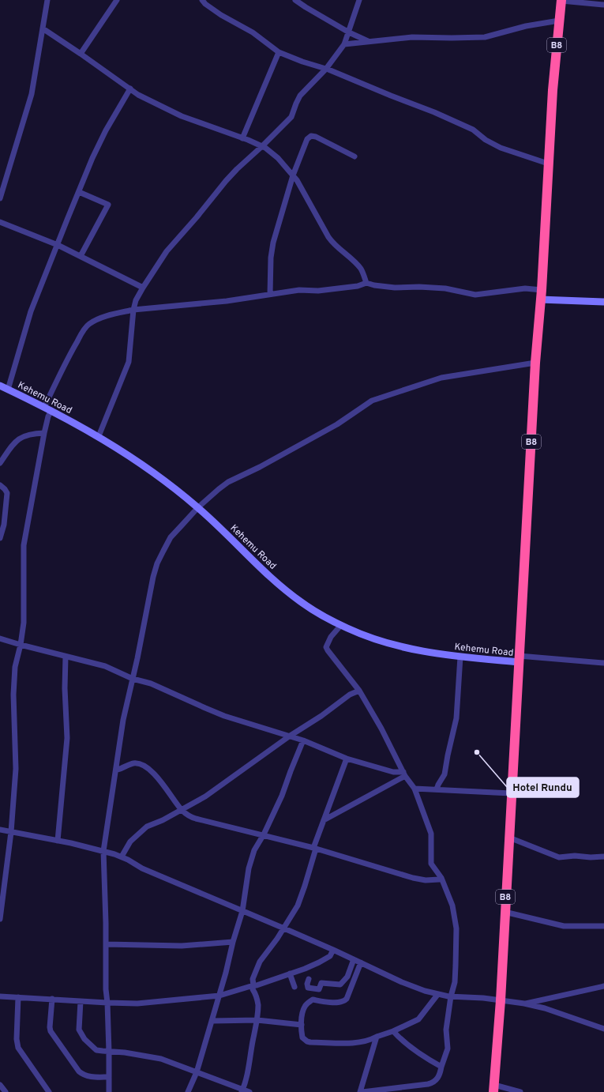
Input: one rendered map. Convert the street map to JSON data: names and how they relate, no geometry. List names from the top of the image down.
{
  "streets": {
    "highway": ["B8"],
    "street": ["Kehemu Road"]
  },
  "crossings": [
    ["B8", "Kehemu Road"]
  ],
  "places": ["Hotel Rundu"]
}
